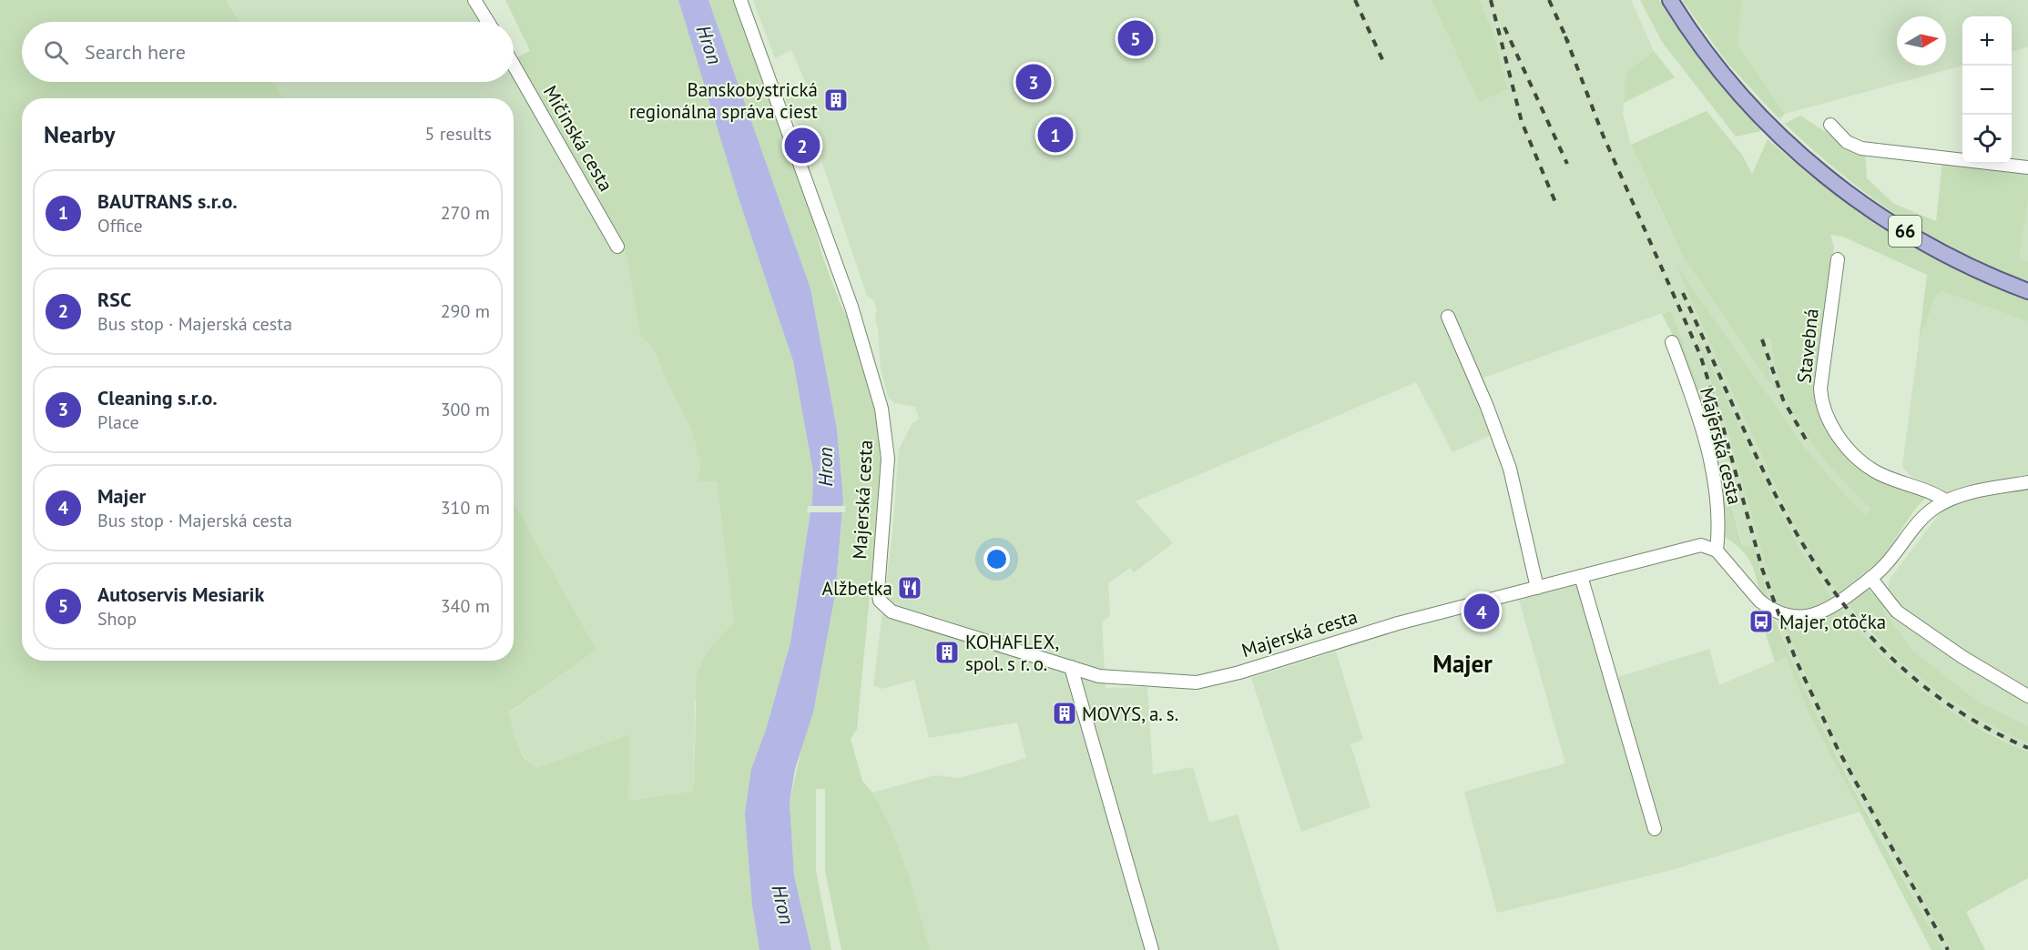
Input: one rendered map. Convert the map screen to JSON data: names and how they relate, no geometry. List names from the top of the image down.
{
  "streets": {
    "main road": ["66"],
    "street": ["Mičinská cesta", "Stavebná", "Majerská cesta"]
  },
  "districts": ["Majer"],
  "water": ["Hron"],
  "places": {
    "building": ["Banskobystrická regionálna správa ciest", "KOHAFLEX, spol. s r. o.", "MOVYS, a. s."],
    "restaurant": ["Alžbetka"],
    "bus stop": ["Majer, otočka"]
  },
  "north": "right",
  "page": {
    "map_buttons": ["+", "−"],
    "pins": [
      "5",
      "3",
      "1",
      "2",
      "4"
    ],
    "search": "Search here",
    "heading": ["Nearby", "5 results"],
    "list": [
      {
        "mark": "1",
        "name": "BAUTRANS s.r.o.",
        "note": "Office",
        "value": "270 m"
      },
      {
        "mark": "2",
        "name": "RSC",
        "note": "Bus stop · Majerská cesta",
        "value": "290 m"
      },
      {
        "mark": "3",
        "name": "Cleaning s.r.o.",
        "note": "Place",
        "value": "300 m"
      },
      {
        "mark": "4",
        "name": "Majer",
        "note": "Bus stop · Majerská cesta",
        "value": "310 m"
      },
      {
        "mark": "5",
        "name": "Autoservis Mesiarik",
        "note": "Shop",
        "value": "340 m"
      }
    ]
  }
}
